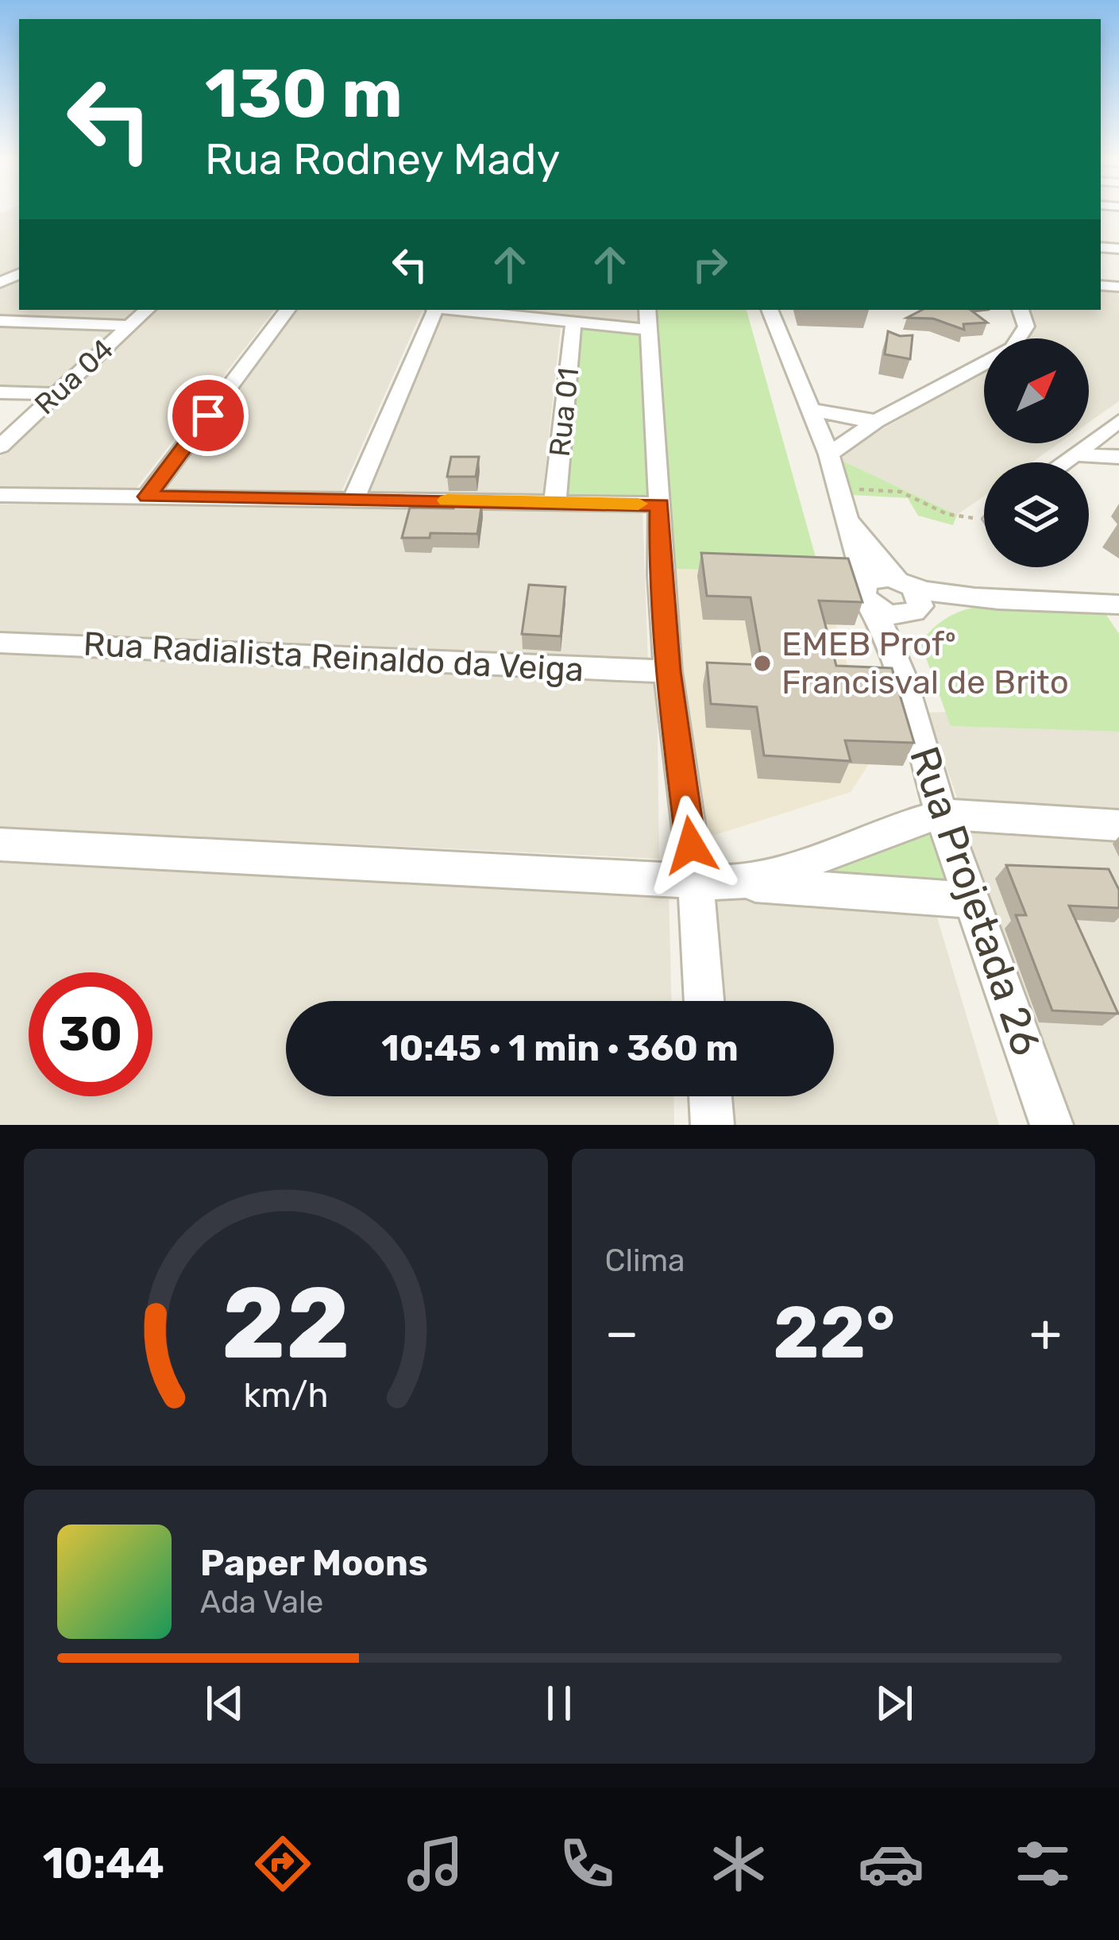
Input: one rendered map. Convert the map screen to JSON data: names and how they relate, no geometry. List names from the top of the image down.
{
  "streets": {
    "street": [
      "Rua 04",
      "Rua 01",
      "Rua Radialista Reinaldo da Veiga",
      "Rua Projetada 26"
    ]
  },
  "places": ["EMEB Profº Francisval de Brito"],
  "north": "top right",
  "page": {
    "turn": ["130 m", "Rua Rodney Mady"],
    "limit": "30",
    "trip": "10:45 · 1 min · 360 m",
    "tile": "Clima",
    "heat": ["−", "22°", "+"],
    "song": ["Paper Moons", "Ada Vale"],
    "tabs": "10:44",
    "gauge": ["22", "km/h"]
  }
}
